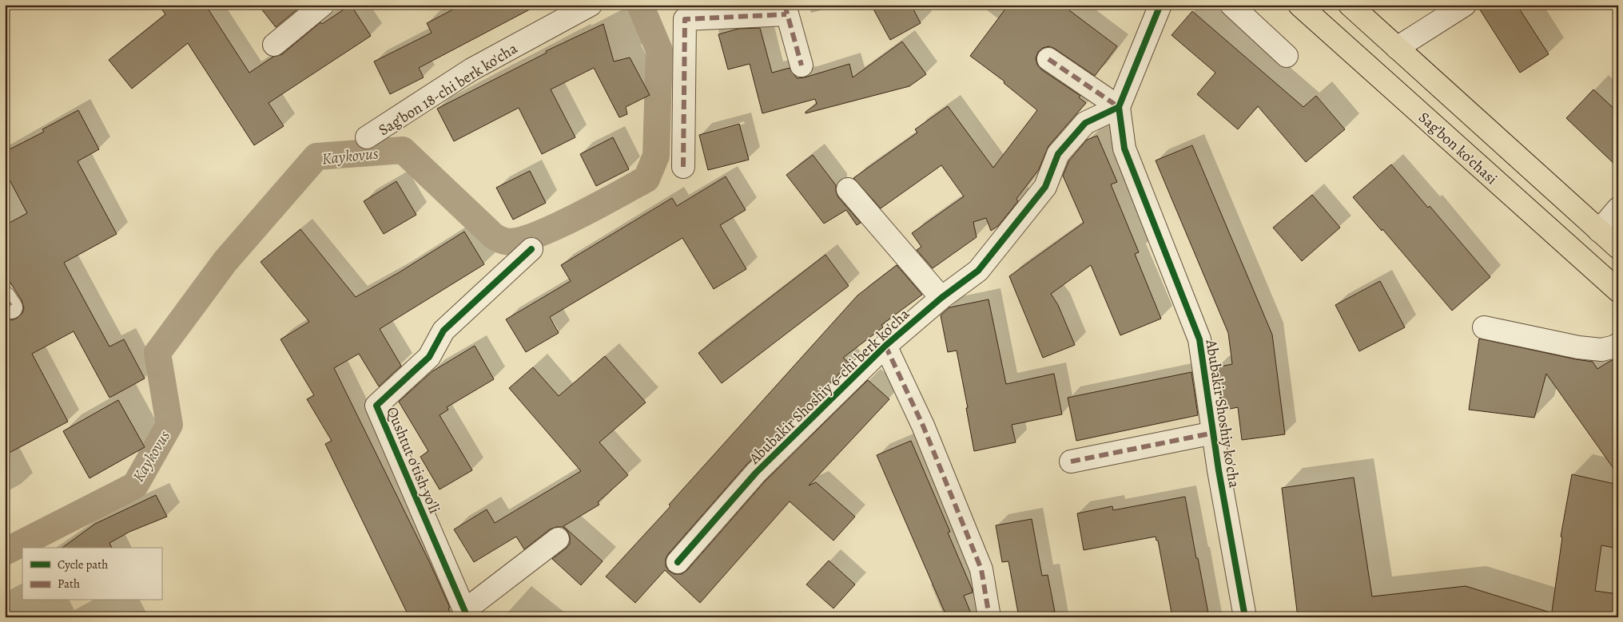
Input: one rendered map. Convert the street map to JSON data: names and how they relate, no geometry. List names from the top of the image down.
{
  "streets": {
    "main road": ["Sag’bon ko’chasi"],
    "street": [
      "Sag'bon 18-chi berk ko'cha",
      "Abubakir Shoshiy 6-chi berk ko'cha",
      "Abubakir Shoshiy ko'cha",
      "Qushtut o'tish yo'li"
    ]
  },
  "crossings": [
    ["Abubakir Shoshiy 6-chi berk ko'cha", "Abubakir Shoshiy ko'cha"]
  ],
  "water": ["Kaykovus"],
  "legend": ["Cycle path", "Path"]
}
